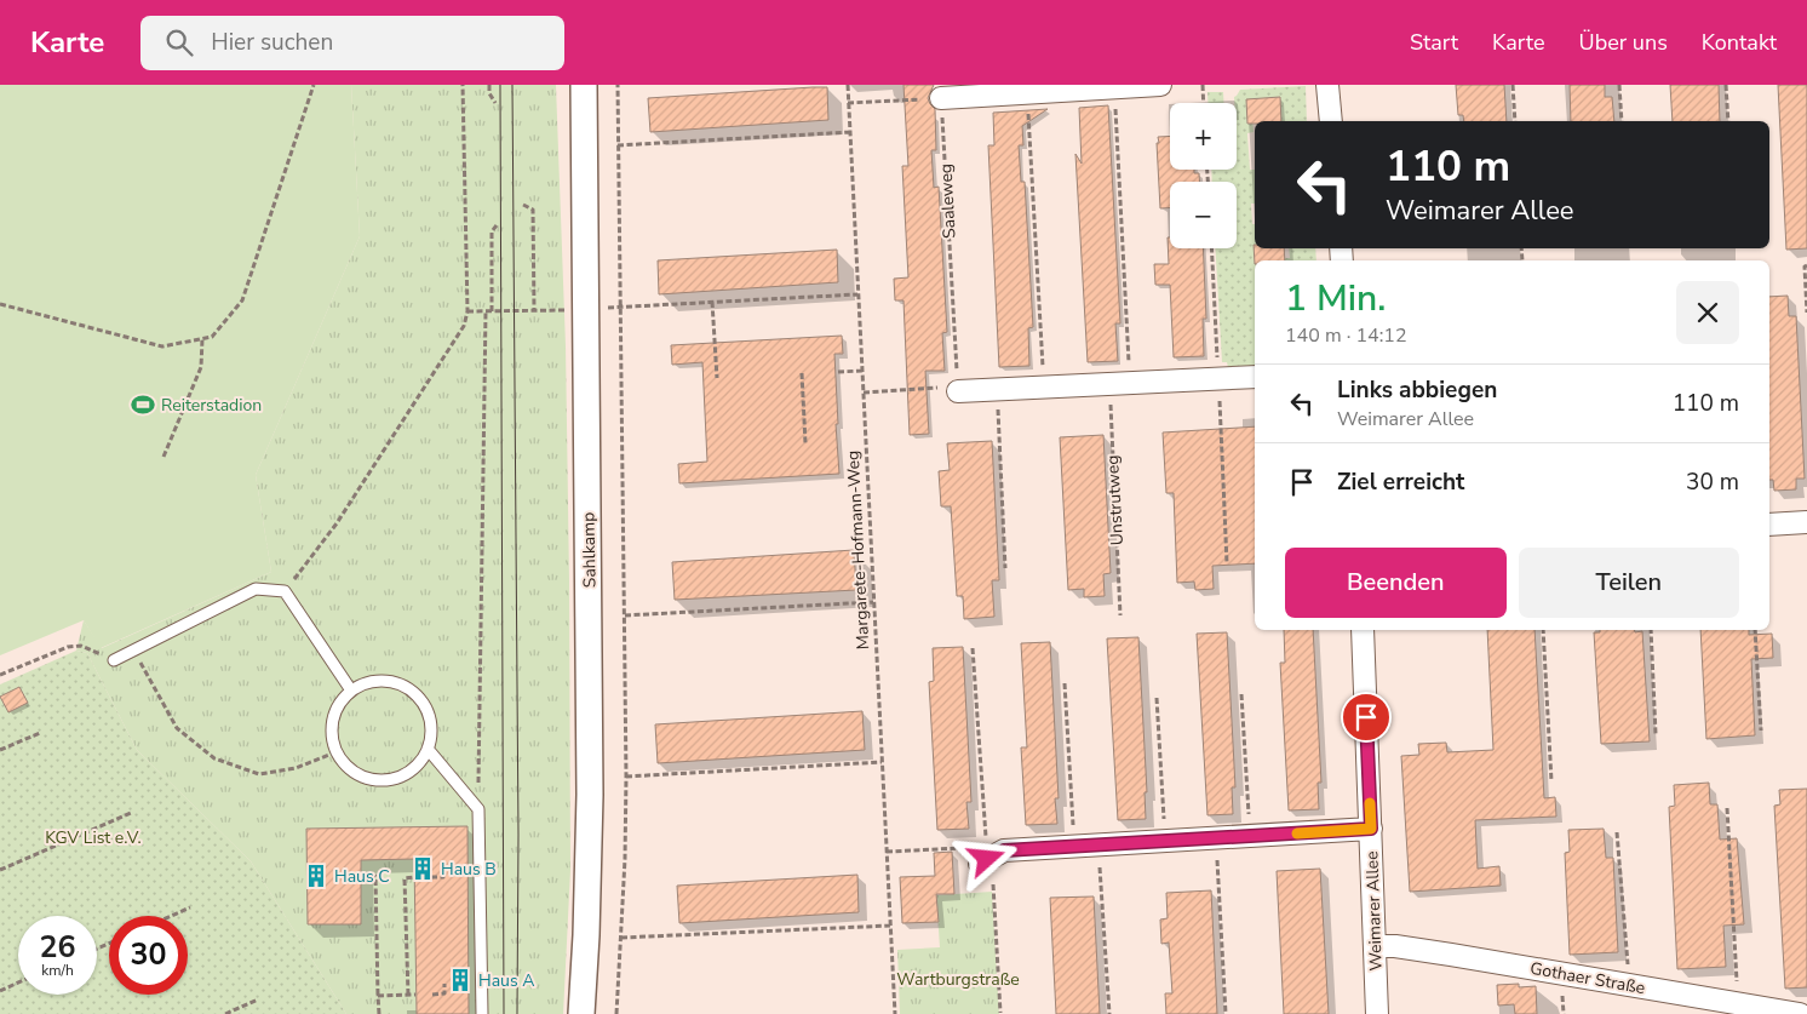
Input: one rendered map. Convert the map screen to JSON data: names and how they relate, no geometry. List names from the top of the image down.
{
  "streets": {
    "street": ["Sahlkamp", "Weimarer Allee", "Gothaer Straße"],
    "path": ["Saaleweg", "Unstrutweg", "Margarete-Hofmann-Weg"]
  },
  "crossings": [
    ["Weimarer Allee", "Gothaer Straße"]
  ],
  "parks": ["KGV List e.V.", "Wartburgstraße"],
  "places": {
    "sports": ["Reiterstadion"],
    "building": ["Haus B", "Haus C", "Haus A"]
  },
  "page": {
    "header": "Karte",
    "search": "Hier suchen",
    "nav": [
      "Start",
      "Karte",
      "Über uns",
      "Kontakt"
    ],
    "map_buttons": ["+", "−"],
    "turn": ["110 m", "Weimarer Allee"],
    "heading": ["1 Min.", "140 m · 14:12"],
    "list": [
      {
        "name": "Links abbiegen",
        "note": "Weimarer Allee",
        "value": "110 m"
      },
      {
        "name": "Ziel erreicht",
        "value": "30 m"
      }
    ],
    "buttons": ["Beenden", "Teilen"],
    "speed": "26 km/h",
    "limit": "30"
  }
}
